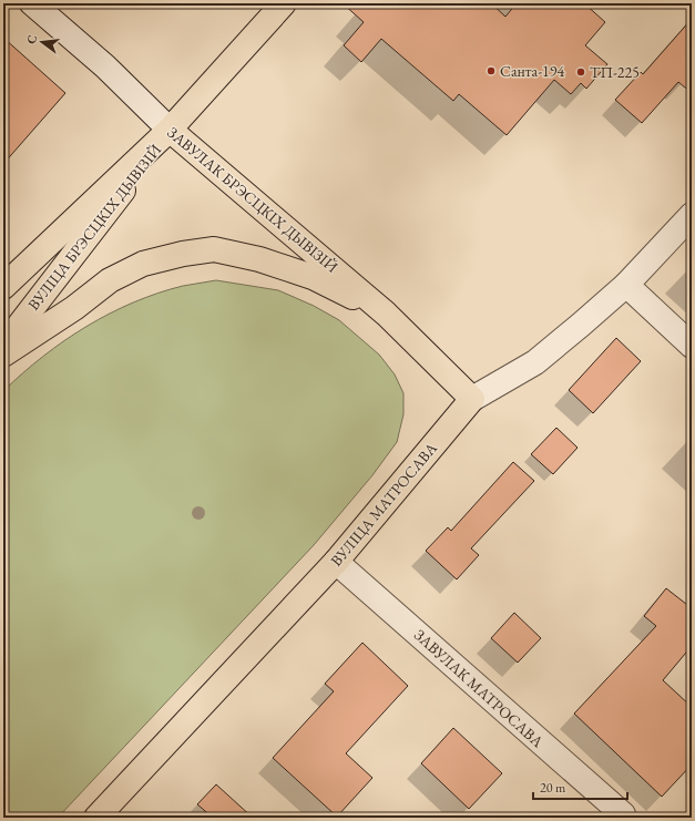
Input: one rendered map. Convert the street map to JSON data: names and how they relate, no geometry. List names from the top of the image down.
{
  "streets": {
    "main road": ["ЗАВУЛАК БРЭСЦКІХ ДЫВІЗІЙ", "ВУЛІЦА БРЭСЦКІХ ДЫВІЗІЙ", "ВУЛІЦА МАТРОСАВА"],
    "street": ["ЗАВУЛАК МАТРОСАВА"]
  },
  "crossings": [
    ["ЗАВУЛАК БРЭСЦКІХ ДЫВІЗІЙ", "ВУЛІЦА БРЭСЦКІХ ДЫВІЗІЙ"],
    ["ЗАВУЛАК БРЭСЦКІХ ДЫВІЗІЙ", "ВУЛІЦА МАТРОСАВА"],
    ["ВУЛІЦА МАТРОСАВА", "ЗАВУЛАК МАТРОСАВА"]
  ],
  "places": ["Санта-194", "ТП-225"],
  "scale_bar": "20 m",
  "north": "left"
}
